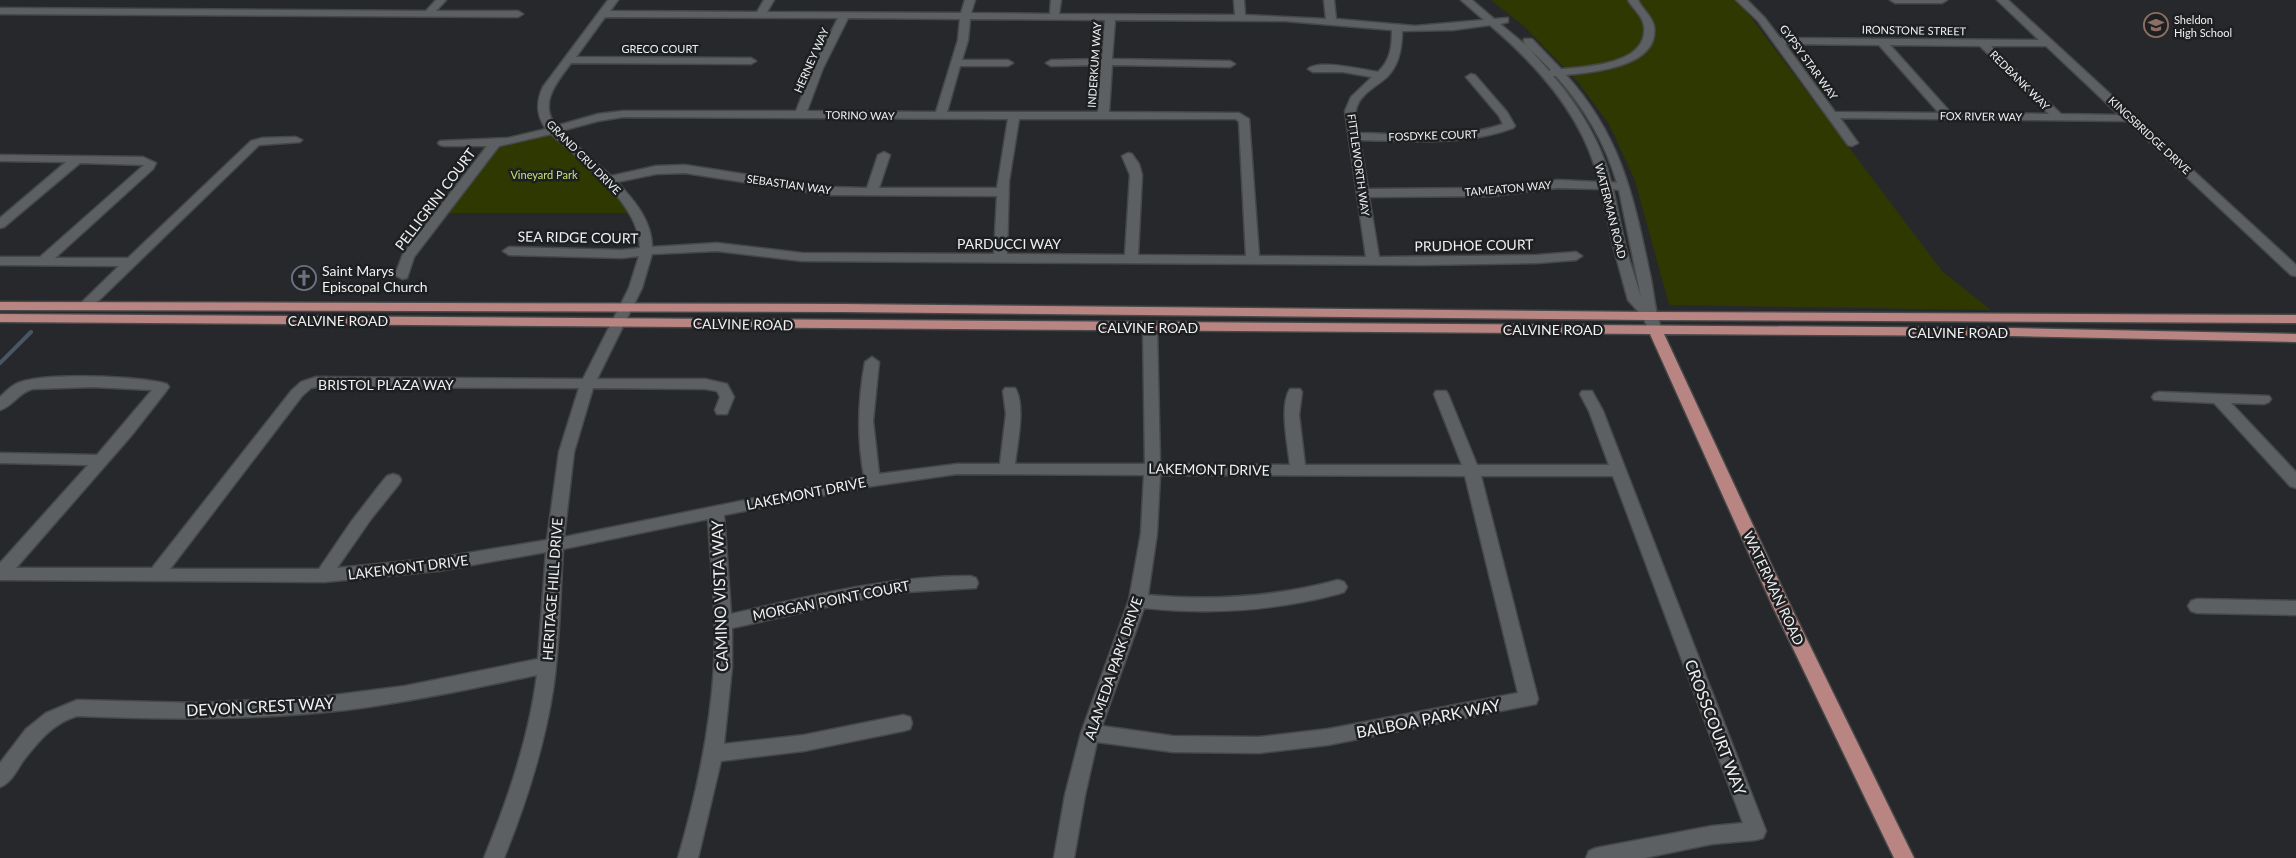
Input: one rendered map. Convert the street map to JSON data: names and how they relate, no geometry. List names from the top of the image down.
{
  "streets": {
    "main road": ["WATERMAN ROAD", "CALVINE ROAD"],
    "street": [
      "IRONSTONE STREET",
      "GRECO COURT",
      "HERNEY WAY",
      "GYPSY STAR WAY",
      "INDERKUM WAY",
      "REDBANK WAY",
      "TORINO WAY",
      "FOX RIVER WAY",
      "FOSDYKE COURT",
      "KINGSBRIDGE DRIVE",
      "GRAND CRU DRIVE",
      "FITTLEWORTH WAY",
      "SEBASTIAN WAY",
      "TAMEATON WAY",
      "PELLIGRINI COURT",
      "SEA RIDGE COURT",
      "PARDUCCI WAY",
      "PRUDHOE COURT",
      "BRISTOL PLAZA WAY",
      "LAKEMONT DRIVE",
      "HERITAGE HILL DRIVE",
      "CAMINO VISTA WAY",
      "MORGAN POINT COURT",
      "ALAMEDA PARK DRIVE",
      "DEVON CREST WAY",
      "BALBOA PARK WAY",
      "CROSSCOURT WAY"
    ]
  },
  "crossings": [
    ["IRONSTONE STREET", "GYPSY STAR WAY"],
    ["IRONSTONE STREET", "REDBANK WAY"],
    ["IRONSTONE STREET", "KINGSBRIDGE DRIVE"],
    ["GRECO COURT", "GRAND CRU DRIVE"],
    ["HERNEY WAY", "TORINO WAY"],
    ["GYPSY STAR WAY", "FOX RIVER WAY"],
    ["INDERKUM WAY", "TORINO WAY"],
    ["REDBANK WAY", "FOX RIVER WAY"],
    ["TORINO WAY", "GRAND CRU DRIVE"],
    ["TORINO WAY", "PELLIGRINI COURT"],
    ["TORINO WAY", "PARDUCCI WAY"],
    ["FOX RIVER WAY", "KINGSBRIDGE DRIVE"],
    ["FOSDYKE COURT", "FITTLEWORTH WAY"],
    ["GRAND CRU DRIVE", "SEBASTIAN WAY"],
    ["GRAND CRU DRIVE", "SEA RIDGE COURT"],
    ["GRAND CRU DRIVE", "PARDUCCI WAY"],
    ["GRAND CRU DRIVE", "CALVINE ROAD"],
    ["GRAND CRU DRIVE", "HERITAGE HILL DRIVE"],
    ["FITTLEWORTH WAY", "TAMEATON WAY"],
    ["FITTLEWORTH WAY", "PARDUCCI WAY"],
    ["FITTLEWORTH WAY", "PRUDHOE COURT"],
    ["TAMEATON WAY", "WATERMAN ROAD"],
    ["WATERMAN ROAD", "CALVINE ROAD"],
    ["SEA RIDGE COURT", "PARDUCCI WAY"],
    ["PARDUCCI WAY", "PRUDHOE COURT"],
    ["CALVINE ROAD", "HERITAGE HILL DRIVE"],
    ["CALVINE ROAD", "ALAMEDA PARK DRIVE"],
    ["BRISTOL PLAZA WAY", "LAKEMONT DRIVE"],
    ["BRISTOL PLAZA WAY", "HERITAGE HILL DRIVE"],
    ["LAKEMONT DRIVE", "HERITAGE HILL DRIVE"],
    ["LAKEMONT DRIVE", "CAMINO VISTA WAY"],
    ["LAKEMONT DRIVE", "ALAMEDA PARK DRIVE"],
    ["LAKEMONT DRIVE", "BALBOA PARK WAY"],
    ["LAKEMONT DRIVE", "CROSSCOURT WAY"],
    ["HERITAGE HILL DRIVE", "DEVON CREST WAY"],
    ["CAMINO VISTA WAY", "MORGAN POINT COURT"],
    ["ALAMEDA PARK DRIVE", "BALBOA PARK WAY"]
  ],
  "parks": ["Vineyard Park"],
  "places": {
    "school or university": ["Sheldon High School"],
    "church": ["Saint Marys Episcopal Church"]
  }
}
